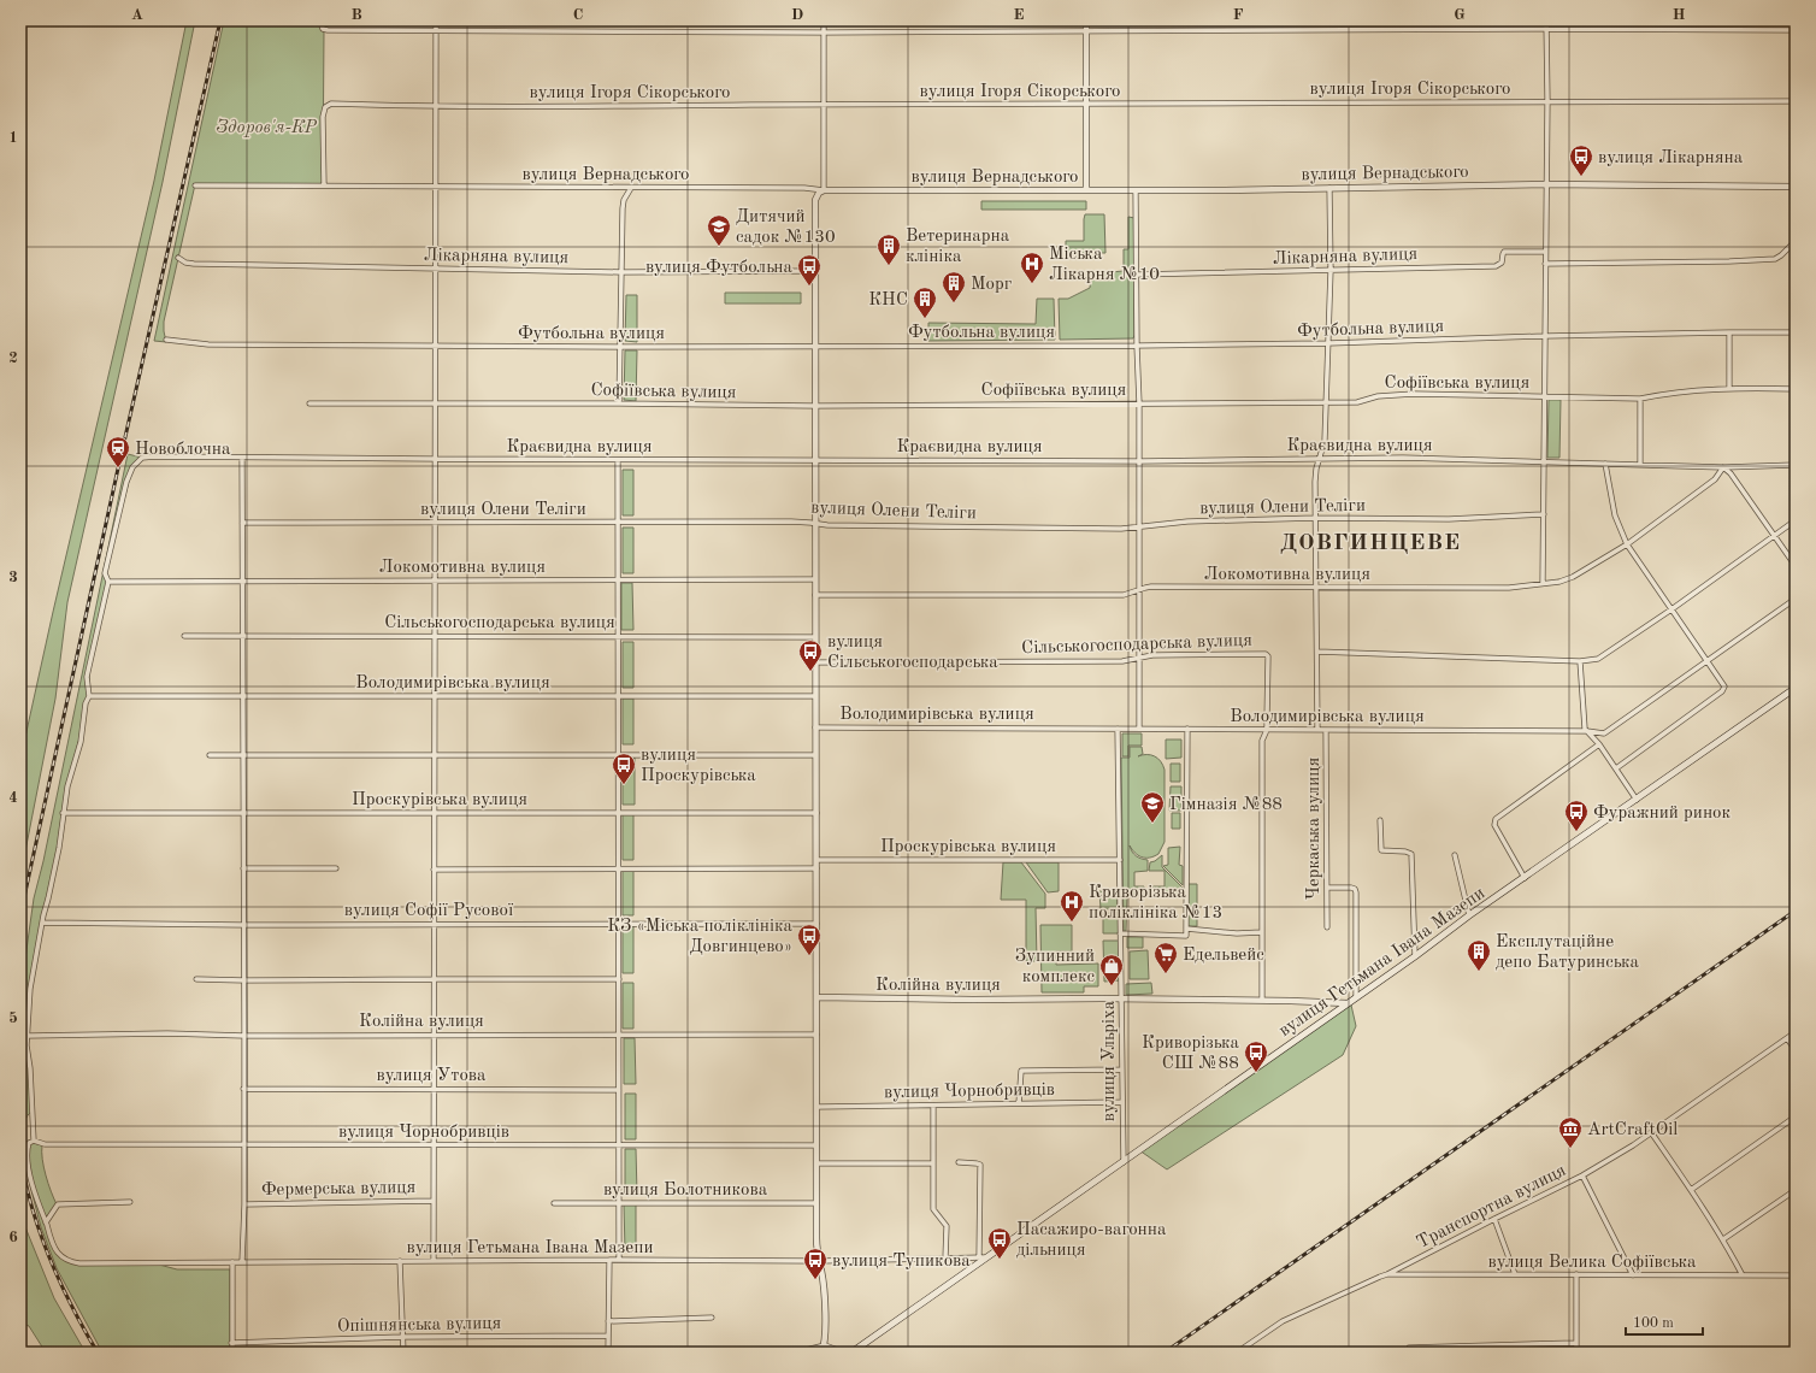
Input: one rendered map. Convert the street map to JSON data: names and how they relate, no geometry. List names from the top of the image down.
{
  "streets": {
    "main road": ["вулиця Гетьмана Івана Мазепи"],
    "street": [
      "вулиця Ігоря Сікорського",
      "вулиця Вернадського",
      "Лікарняна вулиця",
      "Футбольна вулиця",
      "Софіївська вулиця",
      "Краєвидна вулиця",
      "вулиця Олени Теліги",
      "Локомотивна вулиця",
      "Сільськогосподарська вулиця",
      "Володимирівська вулиця",
      "Проскурівська вулиця",
      "Черкаська вулиця",
      "вулиця Софії Русової",
      "Колійна вулиця",
      "вулиця Ульріха",
      "вулиця Утова",
      "вулиця Чорнобривців",
      "Фермерська вулиця",
      "вулиця Болотникова",
      "Транспортна вулиця",
      "вулиця Велика Софіївська",
      "Опішнянська вулиця"
    ]
  },
  "crossings": [
    ["вулиця Ігоря Сікорського", "вулиця Вернадського"],
    ["Краєвидна вулиця", "Локомотивна вулиця"],
    ["Сільськогосподарська вулиця", "Володимирівська вулиця"],
    ["Володимирівська вулиця", "Черкаська вулиця"],
    ["Володимирівська вулиця", "вулиця Ульріха"],
    ["Проскурівська вулиця", "вулиця Ульріха"],
    ["вулиця Гетьмана Івана Мазепи", "Колійна вулиця"],
    ["вулиця Гетьмана Івана Мазепи", "вулиця Ульріха"],
    ["Колійна вулиця", "вулиця Ульріха"],
    ["вулиця Ульріха", "вулиця Чорнобривців"],
    ["Транспортна вулиця", "вулиця Велика Софіївська"]
  ],
  "districts": ["ДОВГИНЦЕВЕ"],
  "parks": ["Здоров'я-КР"],
  "places": {
    "bus stop": [
      "вулиця Лікарняна",
      "вулиця Футбольна",
      "вулиця Сільськогосподарська",
      "вулиця Проскурівська",
      "Фуражний ринок",
      "КЗ «Міська поліклініка Довгинцево»",
      "Криворізька СШ №88",
      "Пасажиро-вагонна дільниця",
      "вулиця Тупикова"
    ],
    "school or university": ["Дитячий садок №130", "Гімназія №88"],
    "building": [
      "Ветеринарна клініка",
      "Морг",
      "КНС",
      "Експлутаційне депо Батуринська"
    ],
    "hospital": ["Міська Лікарня №10", "Криворізька поліклініка №13"],
    "station": ["Новоблочна"],
    "supermarket": ["Едельвейс"],
    "shop": ["Зупинний комплекс"],
    "museum": ["ArtCraftOil"]
  },
  "scale_bar": "100 m",
  "grid": {
    "columns": [
      "A",
      "B",
      "C",
      "D",
      "E",
      "F",
      "G",
      "H"
    ],
    "rows": [
      "1",
      "2",
      "3",
      "4",
      "5",
      "6"
    ]
  }
}
